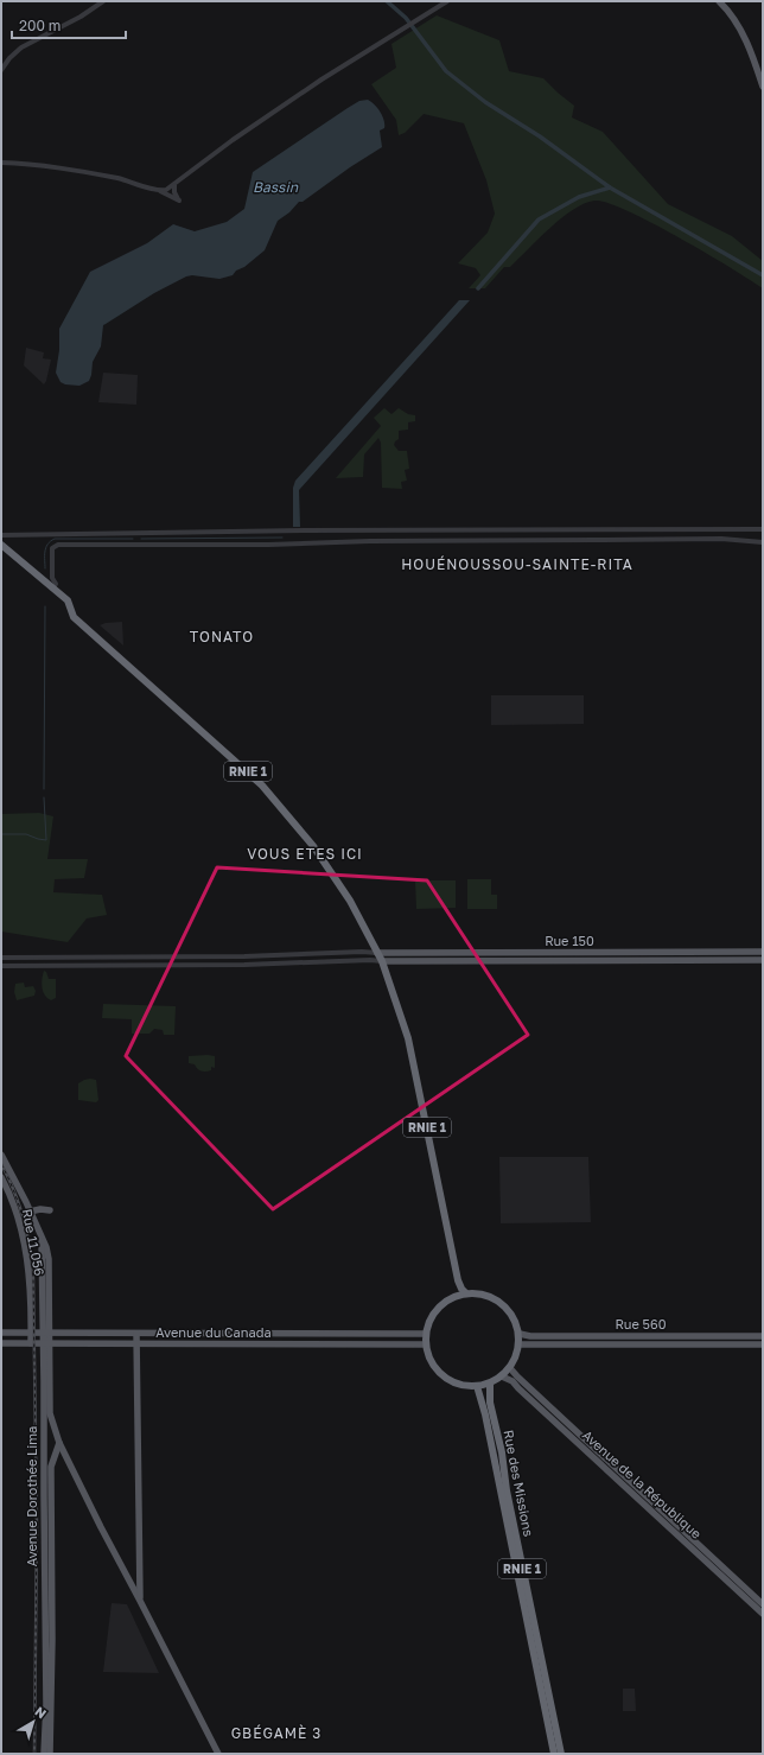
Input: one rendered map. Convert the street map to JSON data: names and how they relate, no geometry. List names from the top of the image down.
{
  "streets": {
    "highway": ["RNIE 1", "Rue des Missions"],
    "main road": [
      "Rue 150",
      "Rue 11.056",
      "Rue 560",
      "Avenue du Canada",
      "Avenue de la République",
      "Avenue Dorothée Lima"
    ]
  },
  "crossings": [
    ["RNIE 1", "Rue 150"],
    ["RNIE 1", "Rue 560"],
    ["RNIE 1", "Avenue du Canada"],
    ["RNIE 1", "Rue des Missions"],
    ["RNIE 1", "Avenue de la République"],
    ["Rue 11.056", "Avenue du Canada"],
    ["Rue 560", "Avenue du Canada"],
    ["Rue 560", "Rue des Missions"],
    ["Rue 560", "Avenue de la République"],
    ["Avenue du Canada", "Rue des Missions"],
    ["Avenue du Canada", "Avenue de la République"],
    ["Avenue du Canada", "Avenue Dorothée Lima"],
    ["Rue des Missions", "Avenue de la République"]
  ],
  "districts": [
    "HOUÉNOUSSOU-SAINTE-RITA",
    "TONATO",
    "VOUS ETES ICI",
    "GBÉGAMÈ 3"
  ],
  "water": ["Bassin"],
  "scale_bar": "200 m",
  "north": "top right"
}
